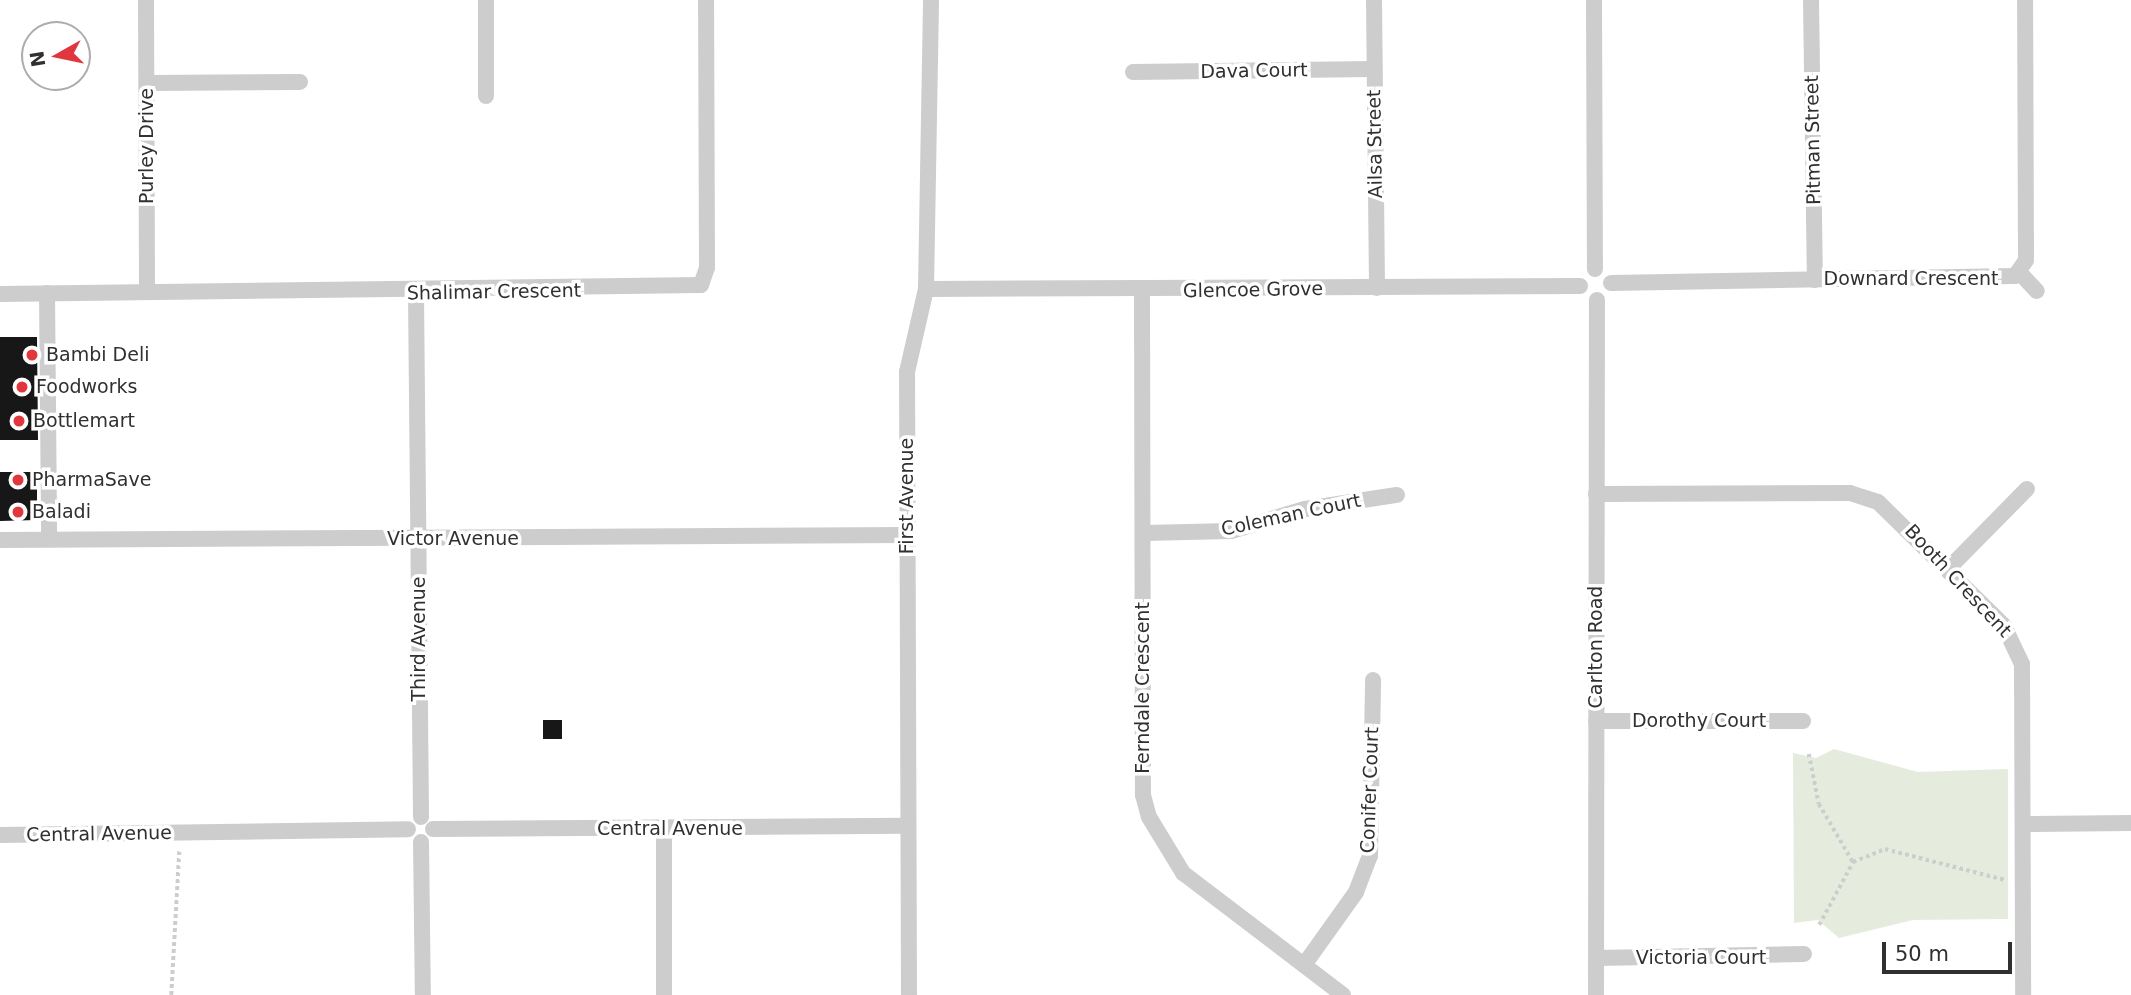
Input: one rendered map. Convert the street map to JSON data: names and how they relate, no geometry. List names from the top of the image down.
{
  "streets": {
    "street": [
      "Dava Court",
      "Pitman Street",
      "Ailsa Street",
      "Purley Drive",
      "Downard Crescent",
      "Glencoe Grove",
      "Shalimar Crescent",
      "First Avenue",
      "Coleman Court",
      "Victor Avenue",
      "Booth Crescent",
      "Third Avenue",
      "Carlton Road",
      "Ferndale Crescent",
      "Dorothy Court",
      "Conifer Court",
      "Central Avenue",
      "Victoria Court"
    ]
  },
  "crossings": [
    ["Dava Court", "Ailsa Street"],
    ["Pitman Street", "Downard Crescent"],
    ["Ailsa Street", "Glencoe Grove"],
    ["Purley Drive", "Shalimar Crescent"],
    ["Glencoe Grove", "First Avenue"],
    ["Glencoe Grove", "Ferndale Crescent"],
    ["Shalimar Crescent", "Third Avenue"],
    ["First Avenue", "Victor Avenue"],
    ["First Avenue", "Central Avenue"],
    ["Coleman Court", "Ferndale Crescent"],
    ["Victor Avenue", "Third Avenue"],
    ["Booth Crescent", "Carlton Road"],
    ["Third Avenue", "Central Avenue"],
    ["Carlton Road", "Dorothy Court"],
    ["Carlton Road", "Victoria Court"],
    ["Ferndale Crescent", "Conifer Court"]
  ],
  "places": [
    "Bambi Deli",
    "Foodworks",
    "Bottlemart",
    "PharmaSave",
    "Baladi"
  ],
  "scale_bar": "50 m",
  "north": "left"
}
